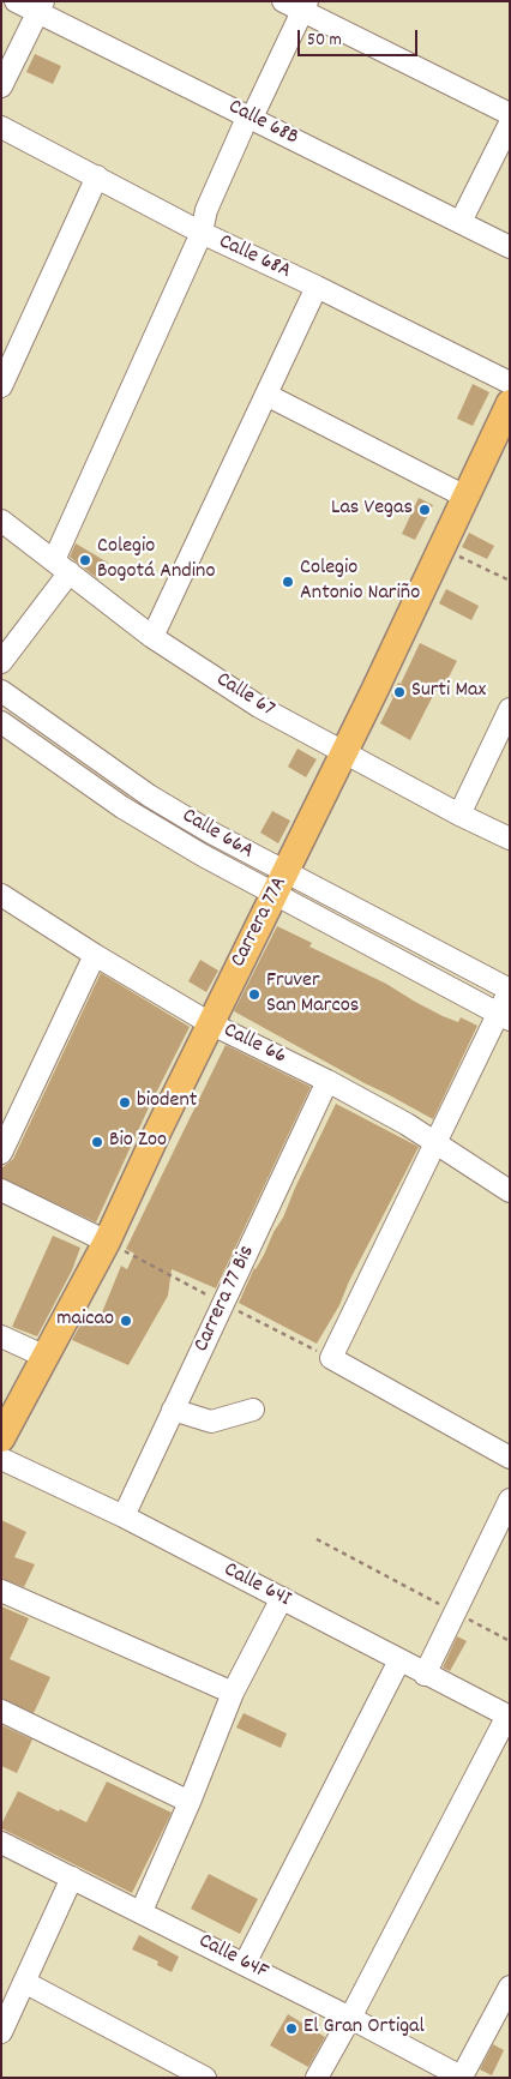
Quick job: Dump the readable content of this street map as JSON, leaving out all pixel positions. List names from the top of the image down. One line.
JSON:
{"streets":{"main road":["Carrera 77A"],"street":["Calle 68B","Calle 68A","Calle 67","Calle 66A","Calle 66","Carrera 77 Bis","Calle 64I","Calle 64F"]},"crossings":[["Calle 67","Carrera 77A"],["Calle 66A","Carrera 77A"],["Carrera 77A","Calle 66"],["Calle 66","Carrera 77 Bis"],["Carrera 77 Bis","Calle 64I"]],"places":["Las Vegas","Colegio Bogotá Andino","Colegio Antonio Nariño","Surti Max","Fruver San Marcos","biodent","Bio Zoo","maicao","El Gran Ortigal"],"scale_bar":"50 m"}
